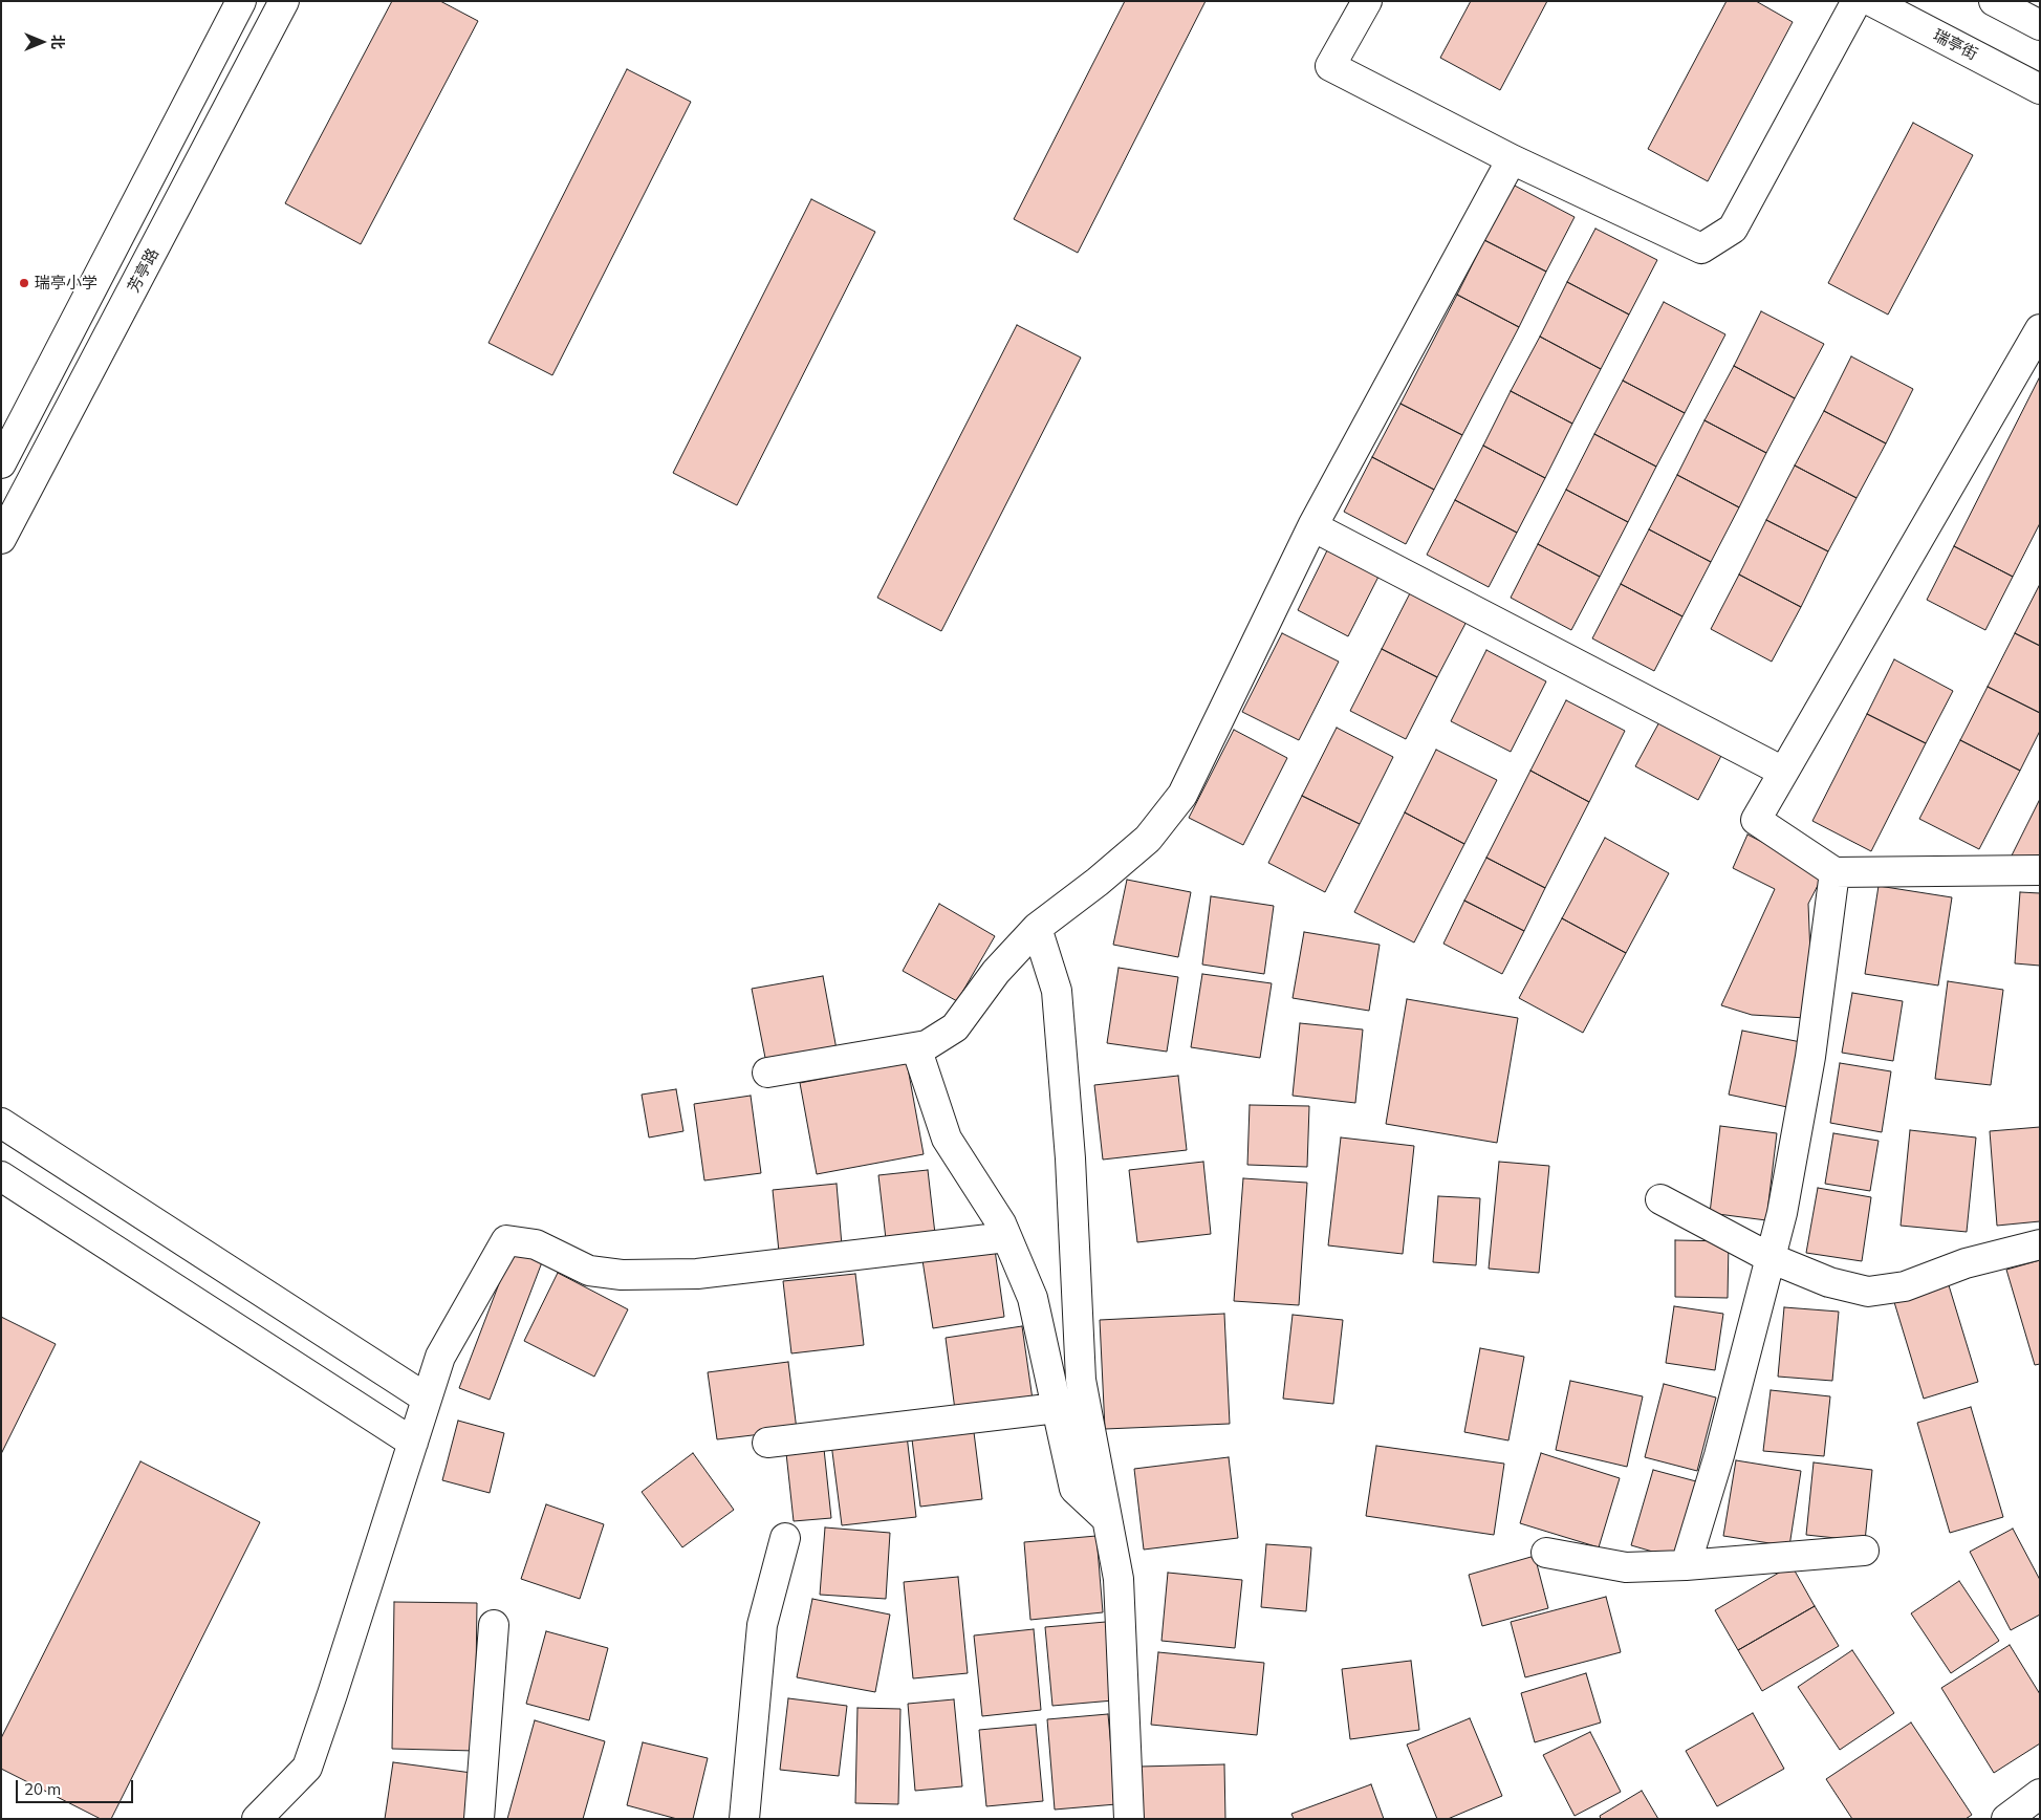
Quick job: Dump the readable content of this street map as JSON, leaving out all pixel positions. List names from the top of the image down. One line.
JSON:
{"streets":{"street":["瑞亭街","芳亭路"]},"places":["瑞亭小学"],"scale_bar":"20 m","north":"right"}
